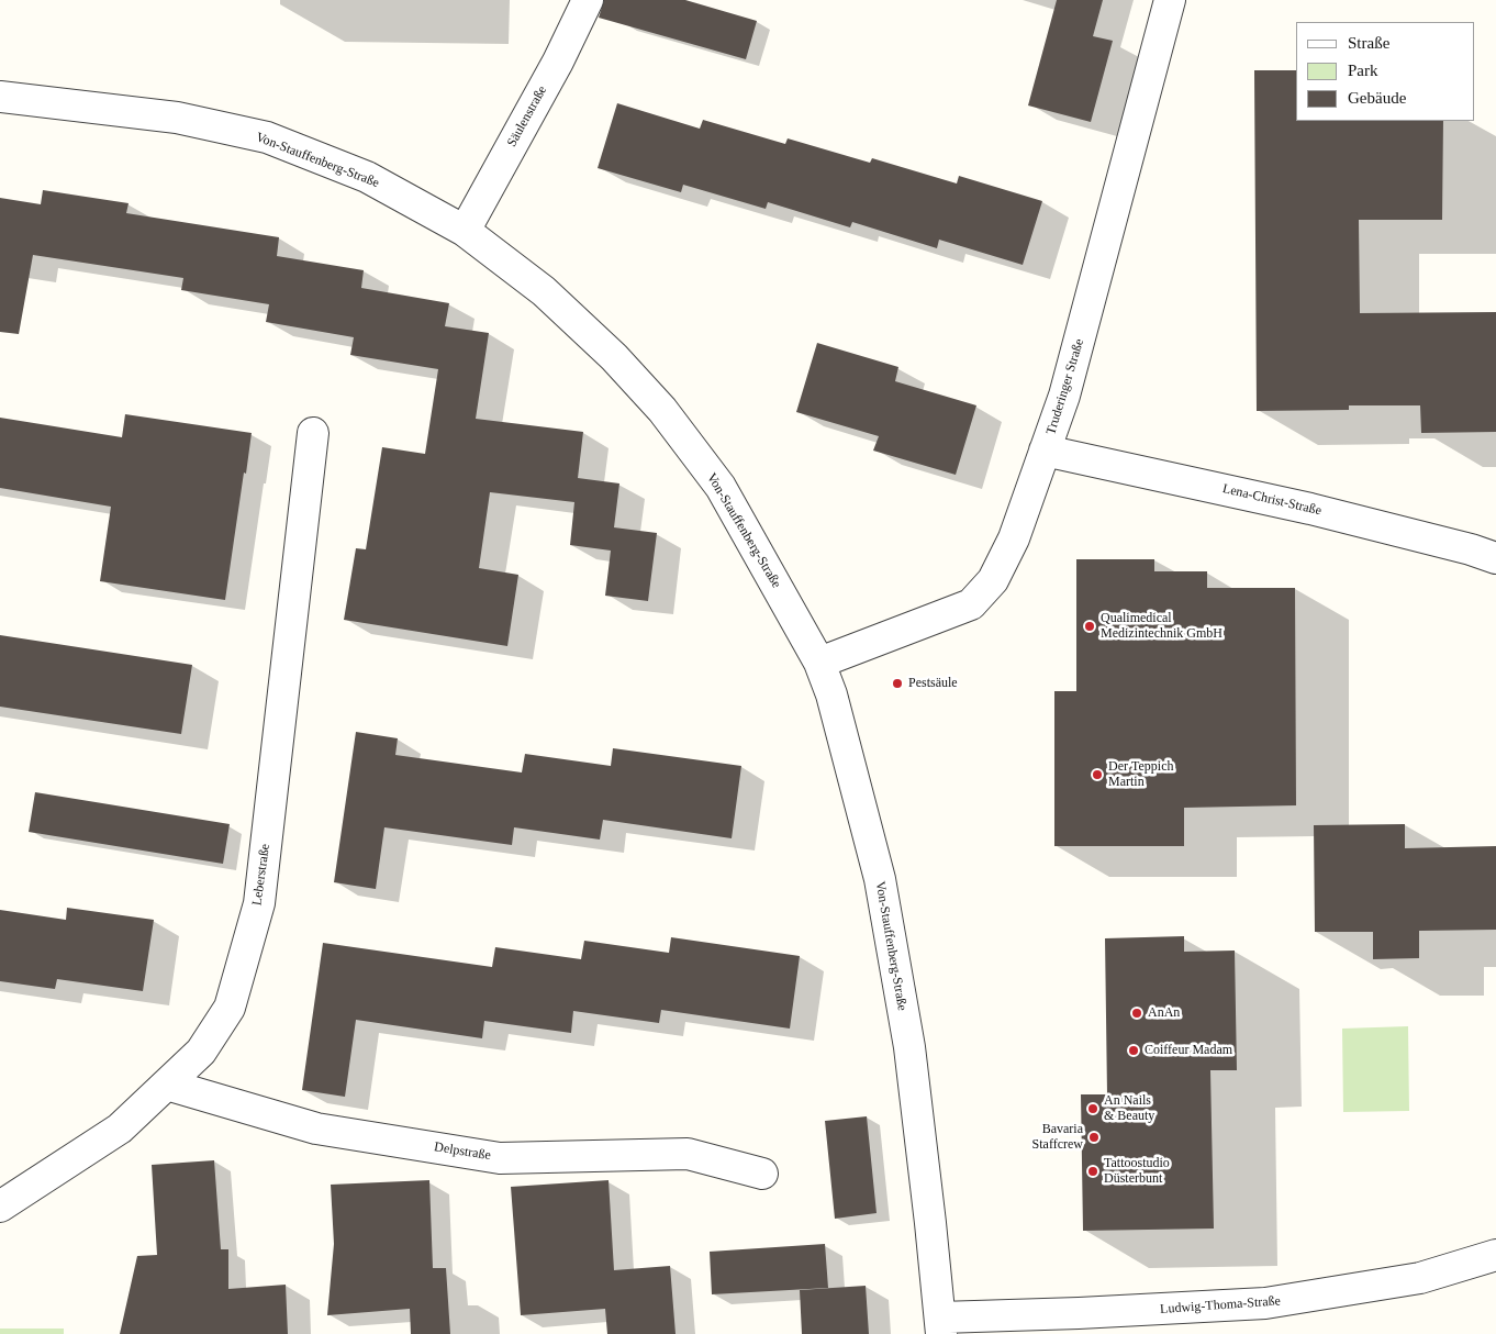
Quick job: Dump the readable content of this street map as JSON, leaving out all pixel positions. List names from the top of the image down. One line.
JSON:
{"streets":{"street":["Säulenstraße","Von-Stauffenberg-Straße","Truderinger Straße","Lena-Christ-Straße","Leberstraße","Delpstraße","Ludwig-Thoma-Straße"]},"crossings":[["Säulenstraße","Von-Stauffenberg-Straße"],["Von-Stauffenberg-Straße","Truderinger Straße"],["Von-Stauffenberg-Straße","Ludwig-Thoma-Straße"],["Truderinger Straße","Lena-Christ-Straße"],["Leberstraße","Delpstraße"]],"places":["Qualimedical Medizintechnik GmbH","Pestsäule","Der Teppich Martin","AnAn","Coiffeur Madam","An Nails & Beauty","Bavaria Staffcrew","Tattoostudio Düsterbunt"],"legend":["Straße","Park","Gebäude"]}
